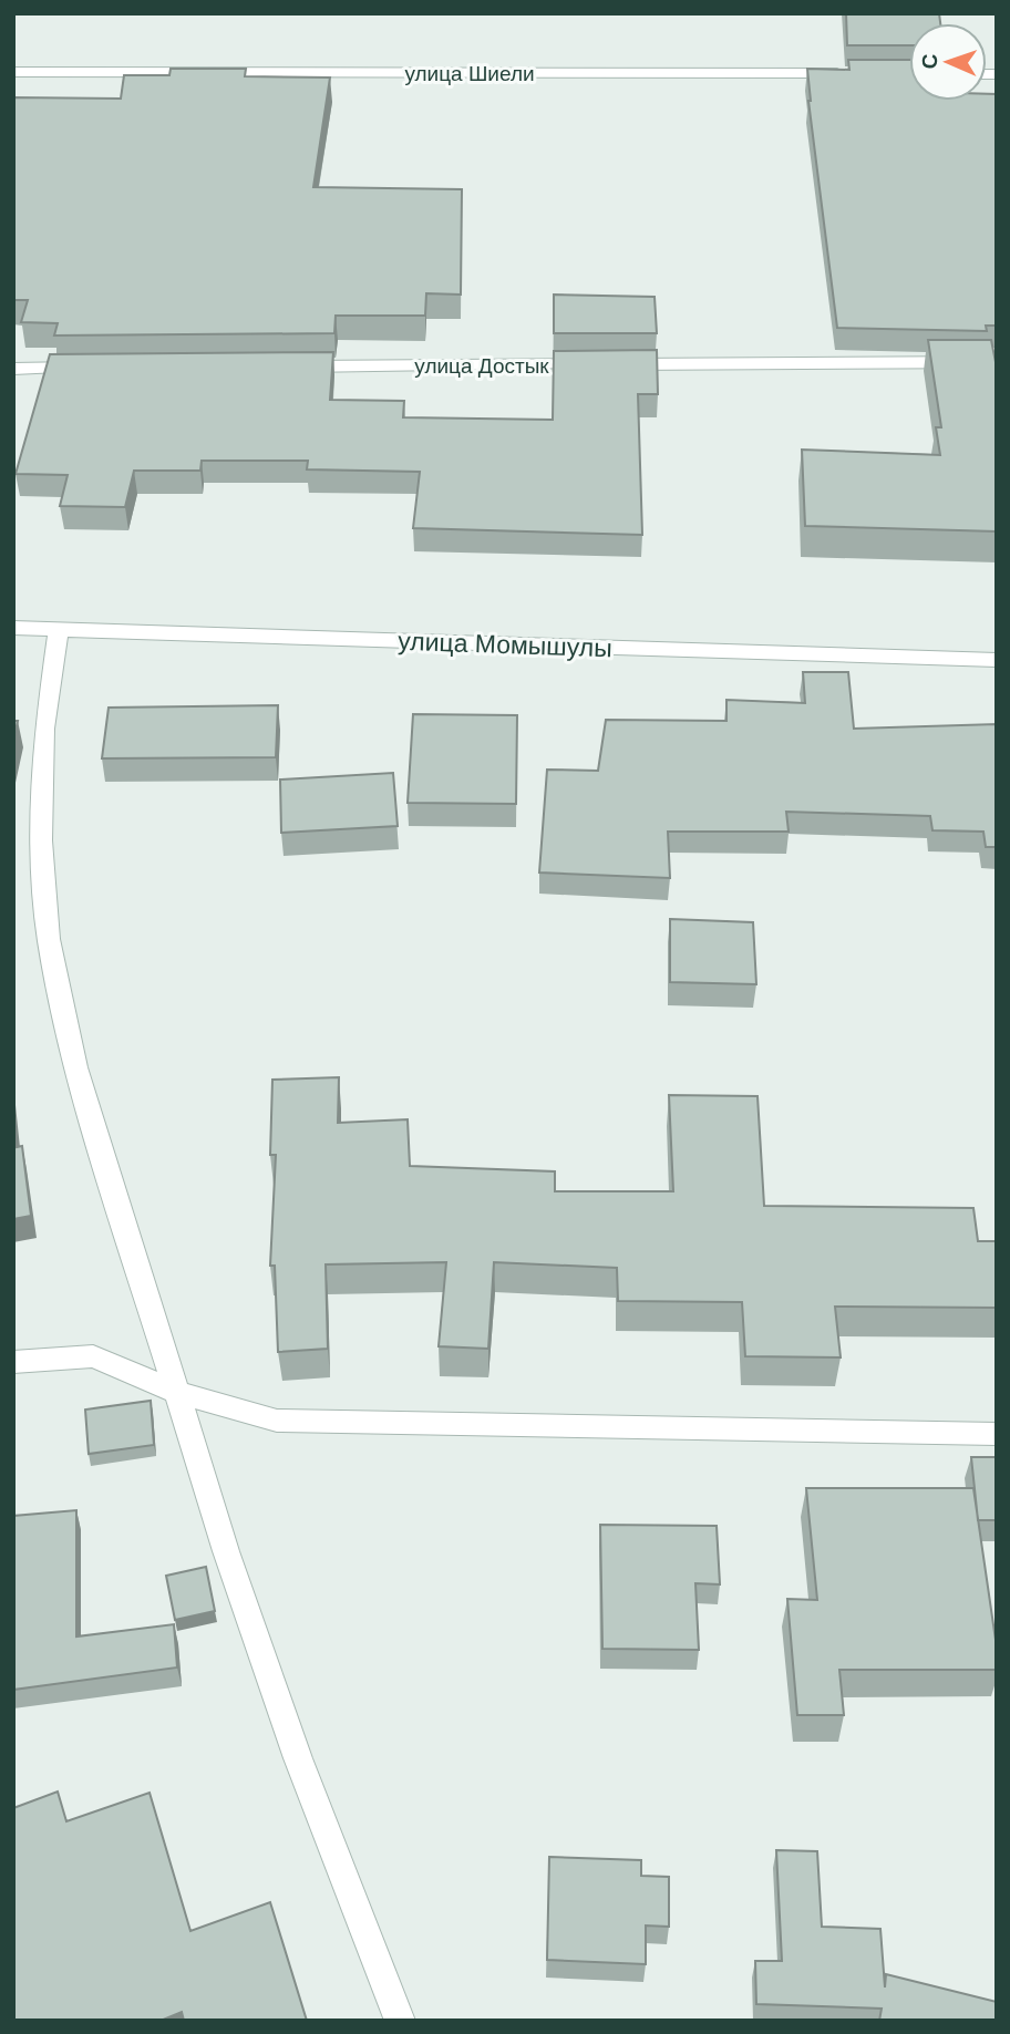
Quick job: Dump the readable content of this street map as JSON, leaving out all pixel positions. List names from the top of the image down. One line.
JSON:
{"streets":{"street":["улица Шиели","улица Достык","улица Момышулы"]},"north":"left"}
